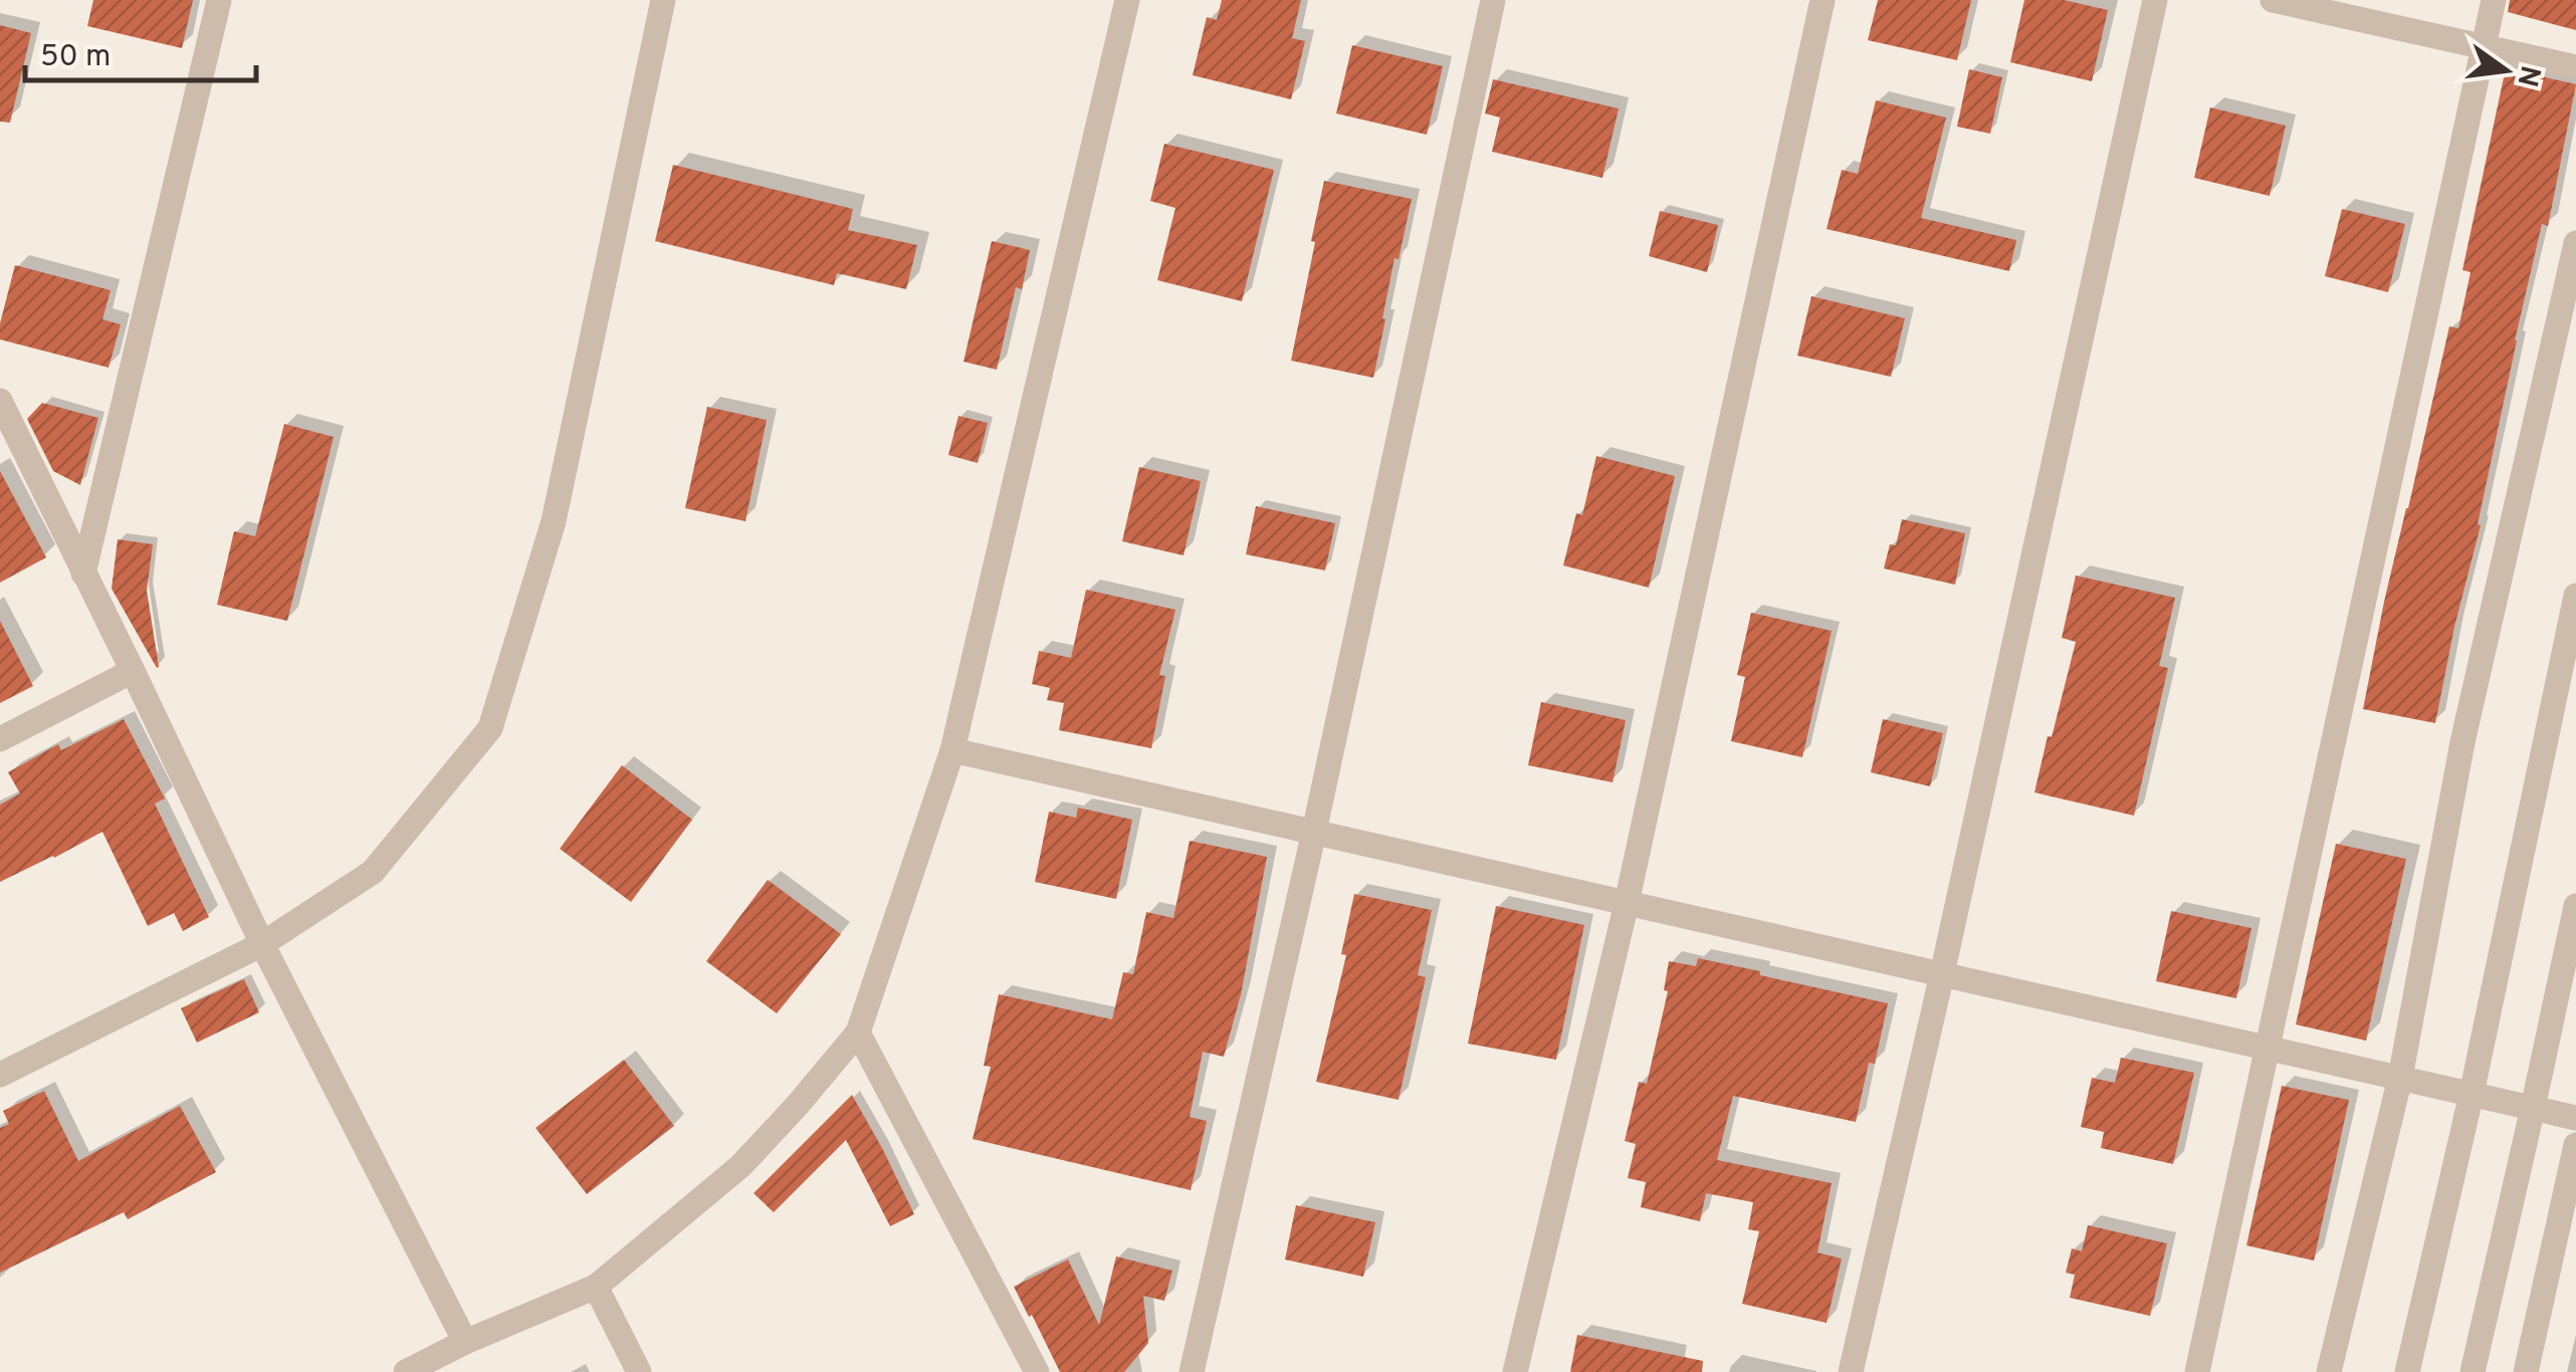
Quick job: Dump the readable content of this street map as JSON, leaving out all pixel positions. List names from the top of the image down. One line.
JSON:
{"scale_bar":"50 m","north":"right"}
